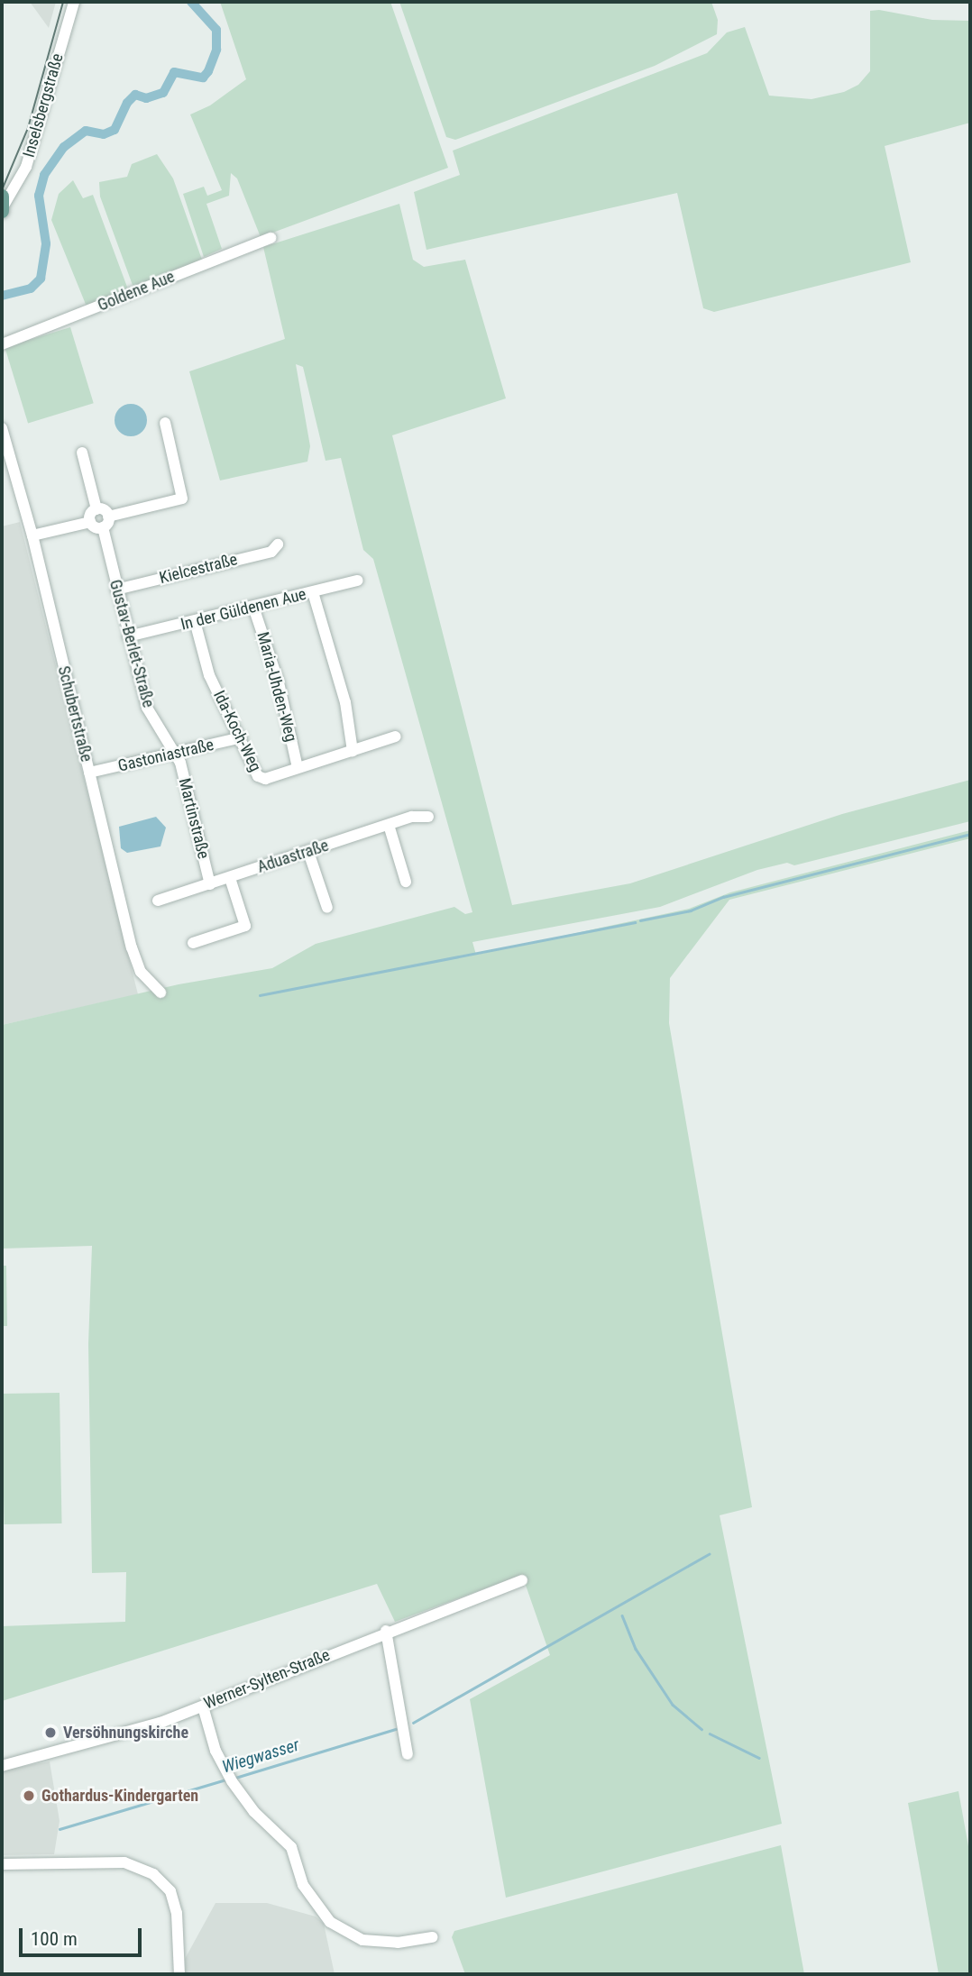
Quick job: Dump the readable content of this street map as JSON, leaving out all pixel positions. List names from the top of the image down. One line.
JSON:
{"streets":{"street":["Inselsbergstraße","Goldene Aue","Kielcestraße","In der Güldenen Aue","Gustav-Berlet-Straße","Maria-Uhden-Weg","Schubertstraße","Ida-Koch-Weg","Gastoniastraße","Martinstraße","Aduastraße","Werner-Sylten-Straße"]},"crossings":[["Kielcestraße","Gustav-Berlet-Straße"],["In der Güldenen Aue","Gustav-Berlet-Straße"],["In der Güldenen Aue","Maria-Uhden-Weg"],["In der Güldenen Aue","Ida-Koch-Weg"],["Gustav-Berlet-Straße","Gastoniastraße"],["Gustav-Berlet-Straße","Martinstraße"],["Maria-Uhden-Weg","Ida-Koch-Weg"],["Schubertstraße","Gastoniastraße"],["Ida-Koch-Weg","Gastoniastraße"],["Gastoniastraße","Martinstraße"],["Martinstraße","Aduastraße"]],"water":["Wiegwasser"],"places":["Versöhnungskirche","Gothardus-Kindergarten"],"scale_bar":"100 m"}
